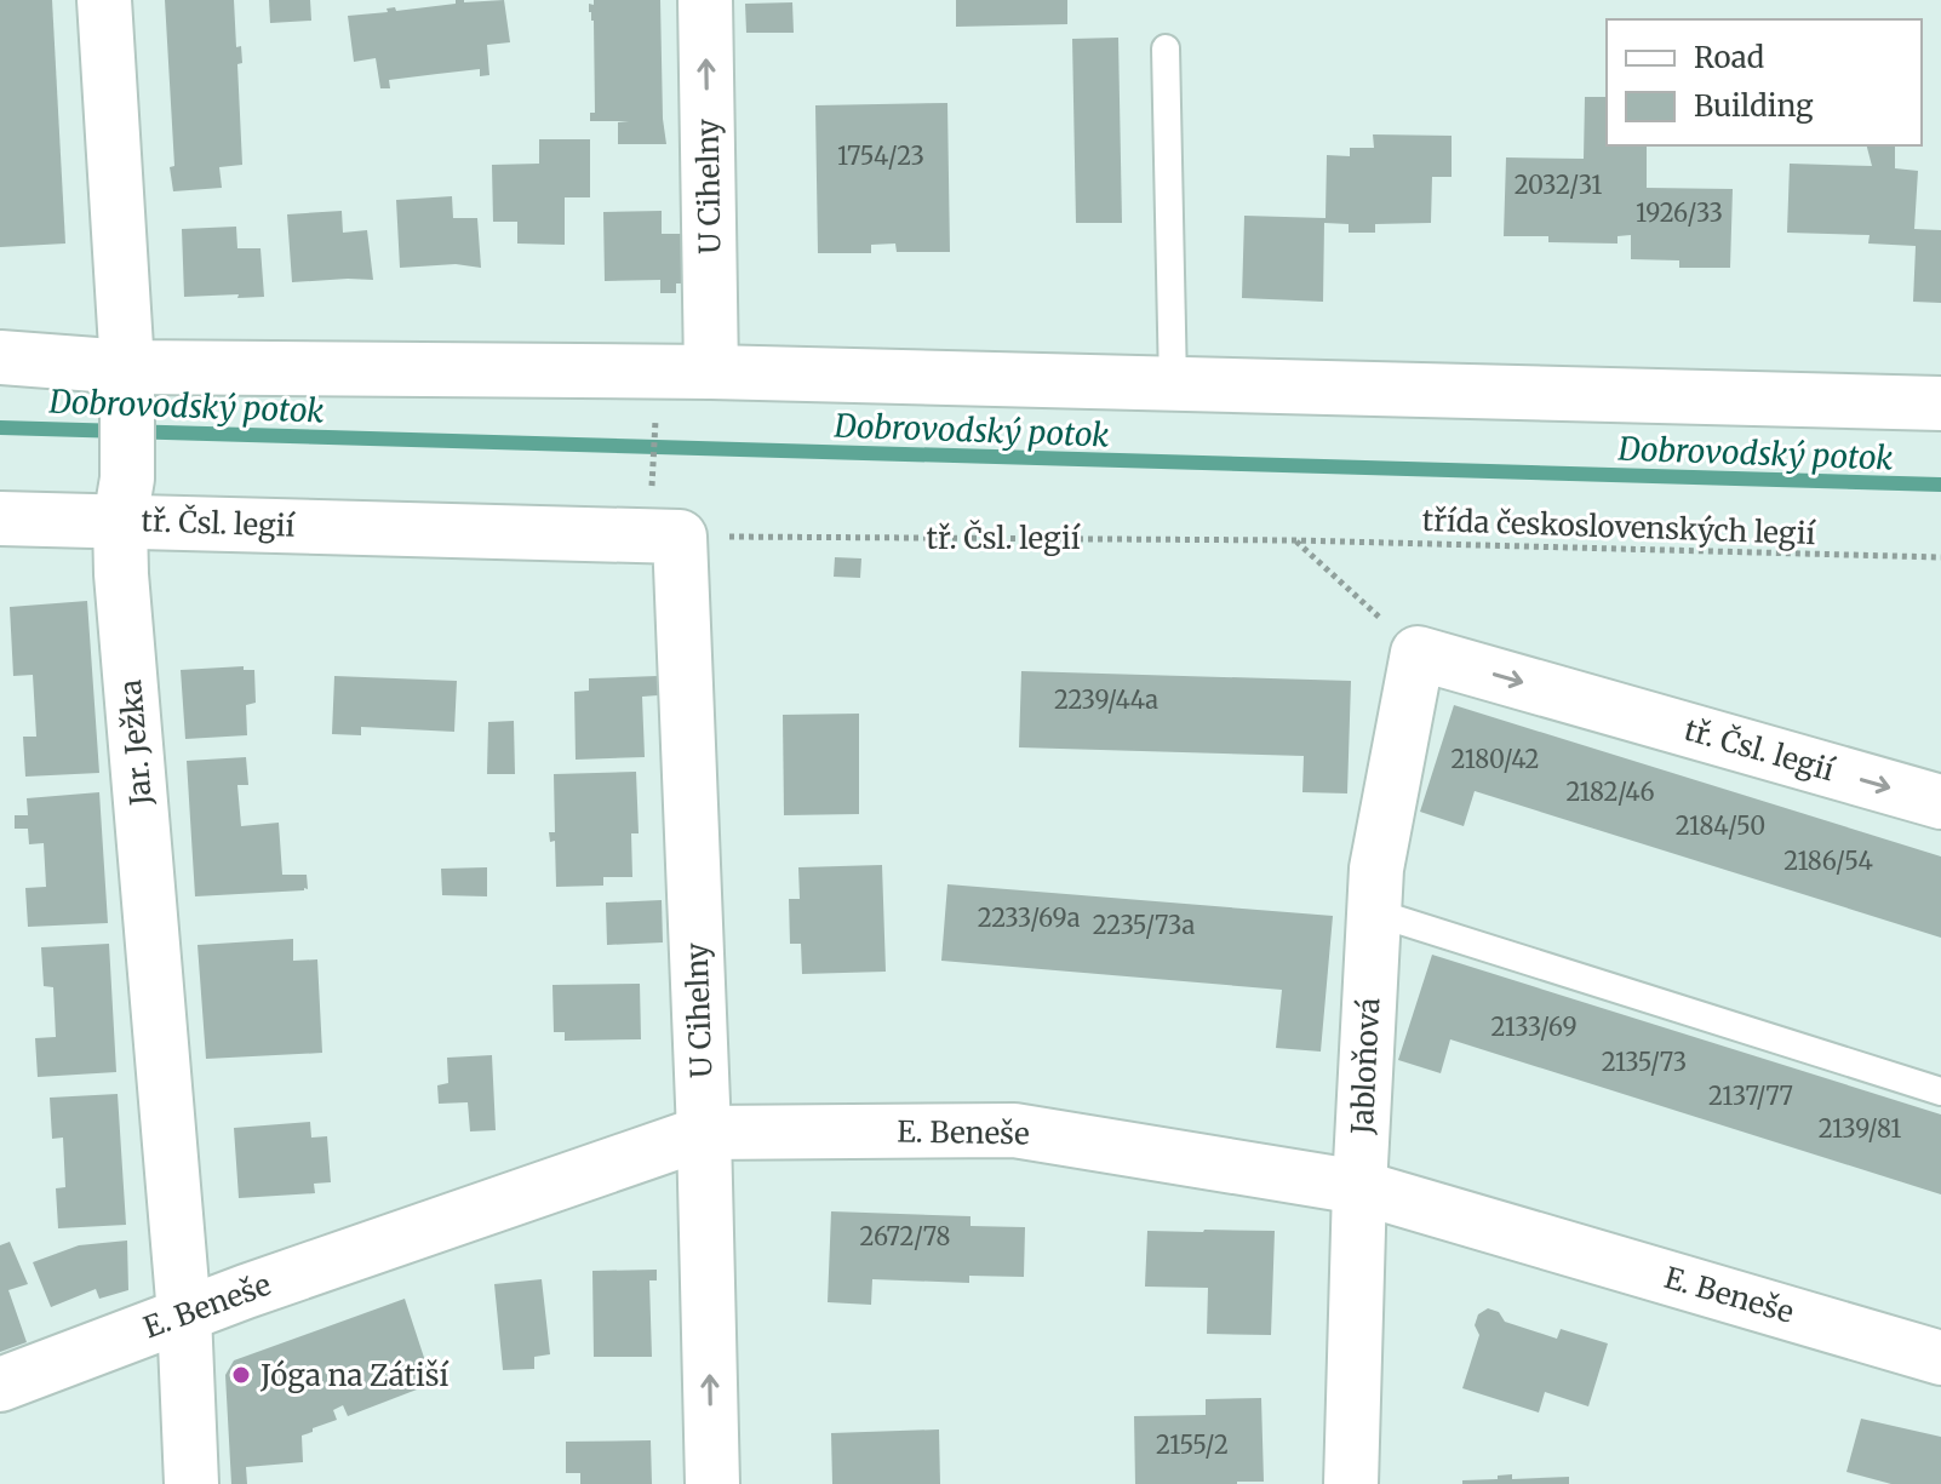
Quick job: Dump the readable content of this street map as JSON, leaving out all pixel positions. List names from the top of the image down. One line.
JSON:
{"streets":{"street":["U Cihelny","tř. Čsl. legií","Jar. Ježka","Jabloňová","E. Beneše"],"path":["třída československých legií"]},"crossings":[["U Cihelny","tř. Čsl. legií"],["U Cihelny","E. Beneše"],["tř. Čsl. legií","třída československých legií"],["tř. Čsl. legií","Jar. Ježka"],["tř. Čsl. legií","Jabloňová"],["Jar. Ježka","E. Beneše"],["Jabloňová","E. Beneše"]],"one_way":["U Cihelny"],"water":["Dobrovodský potok"],"places":["Jóga na Zátiší"],"house_numbers":["1754/23","2032/31","1926/33","2239/44a","2180/42","2182/46","2184/50","2186/54","2233/69a","2235/73a","2133/69","2135/73","2137/77","2139/81","2672/78","2155/2"],"legend":["Road","Building"]}
